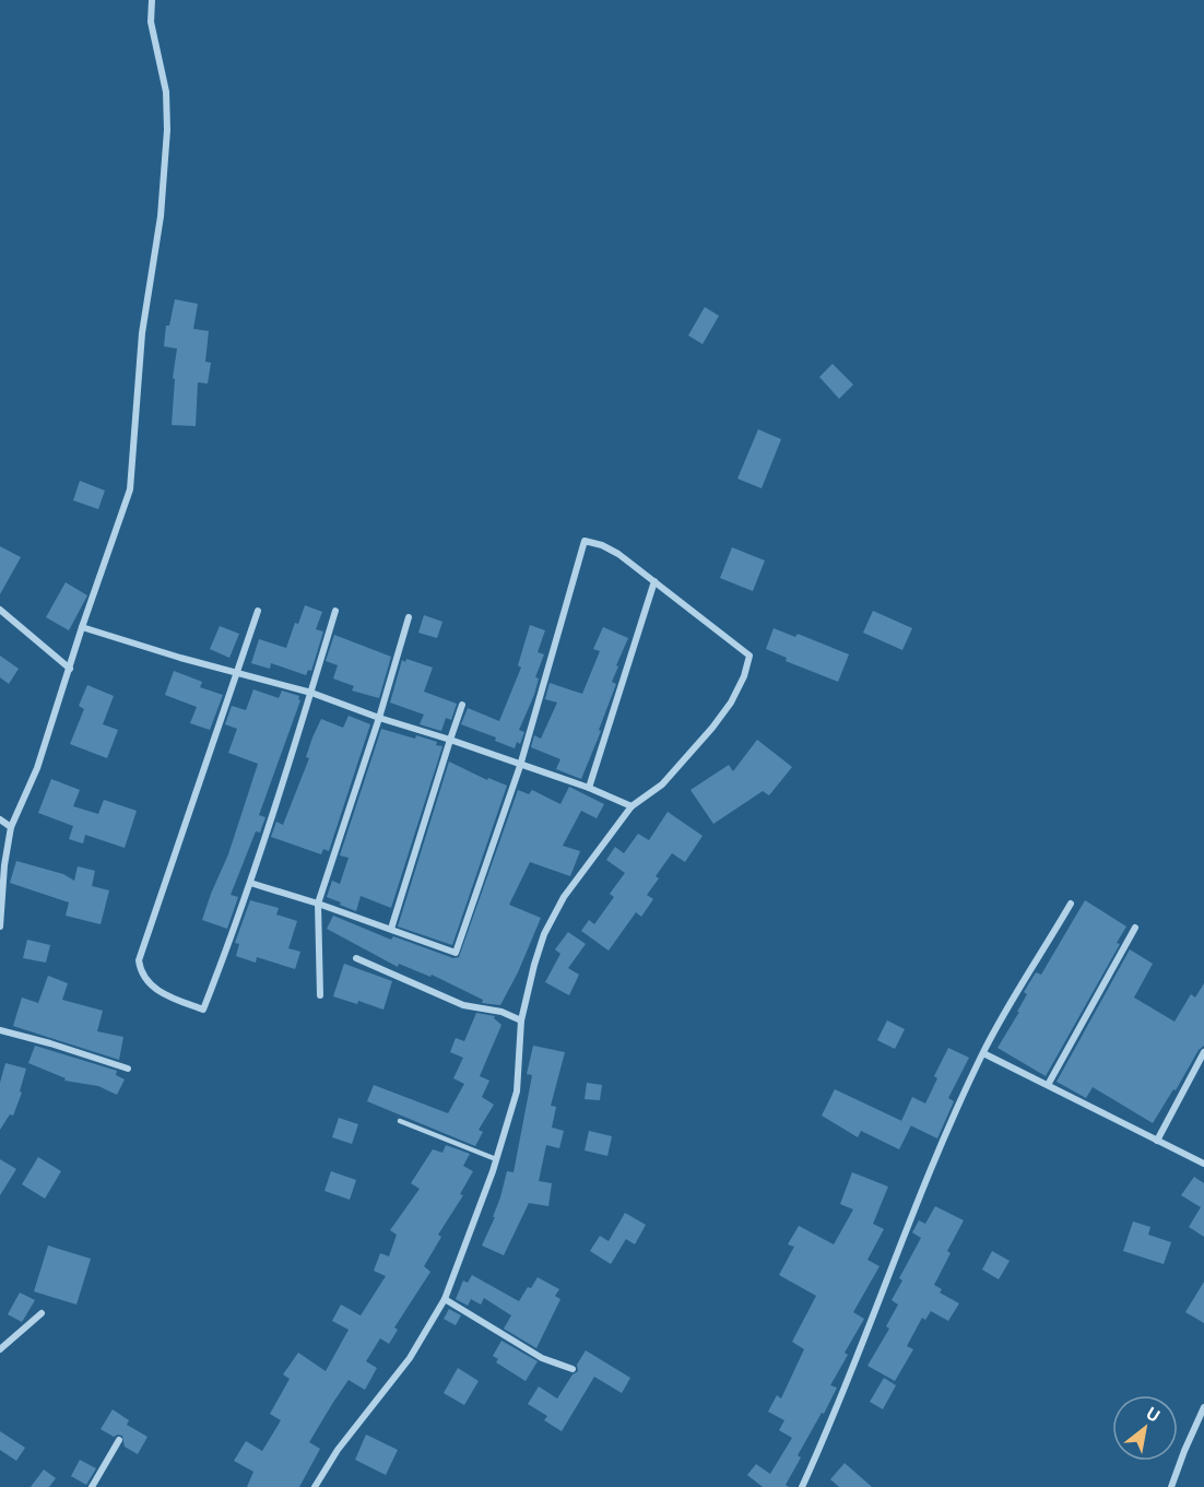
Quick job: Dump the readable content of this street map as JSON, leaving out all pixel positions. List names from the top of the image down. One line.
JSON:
{"north":"top right"}
